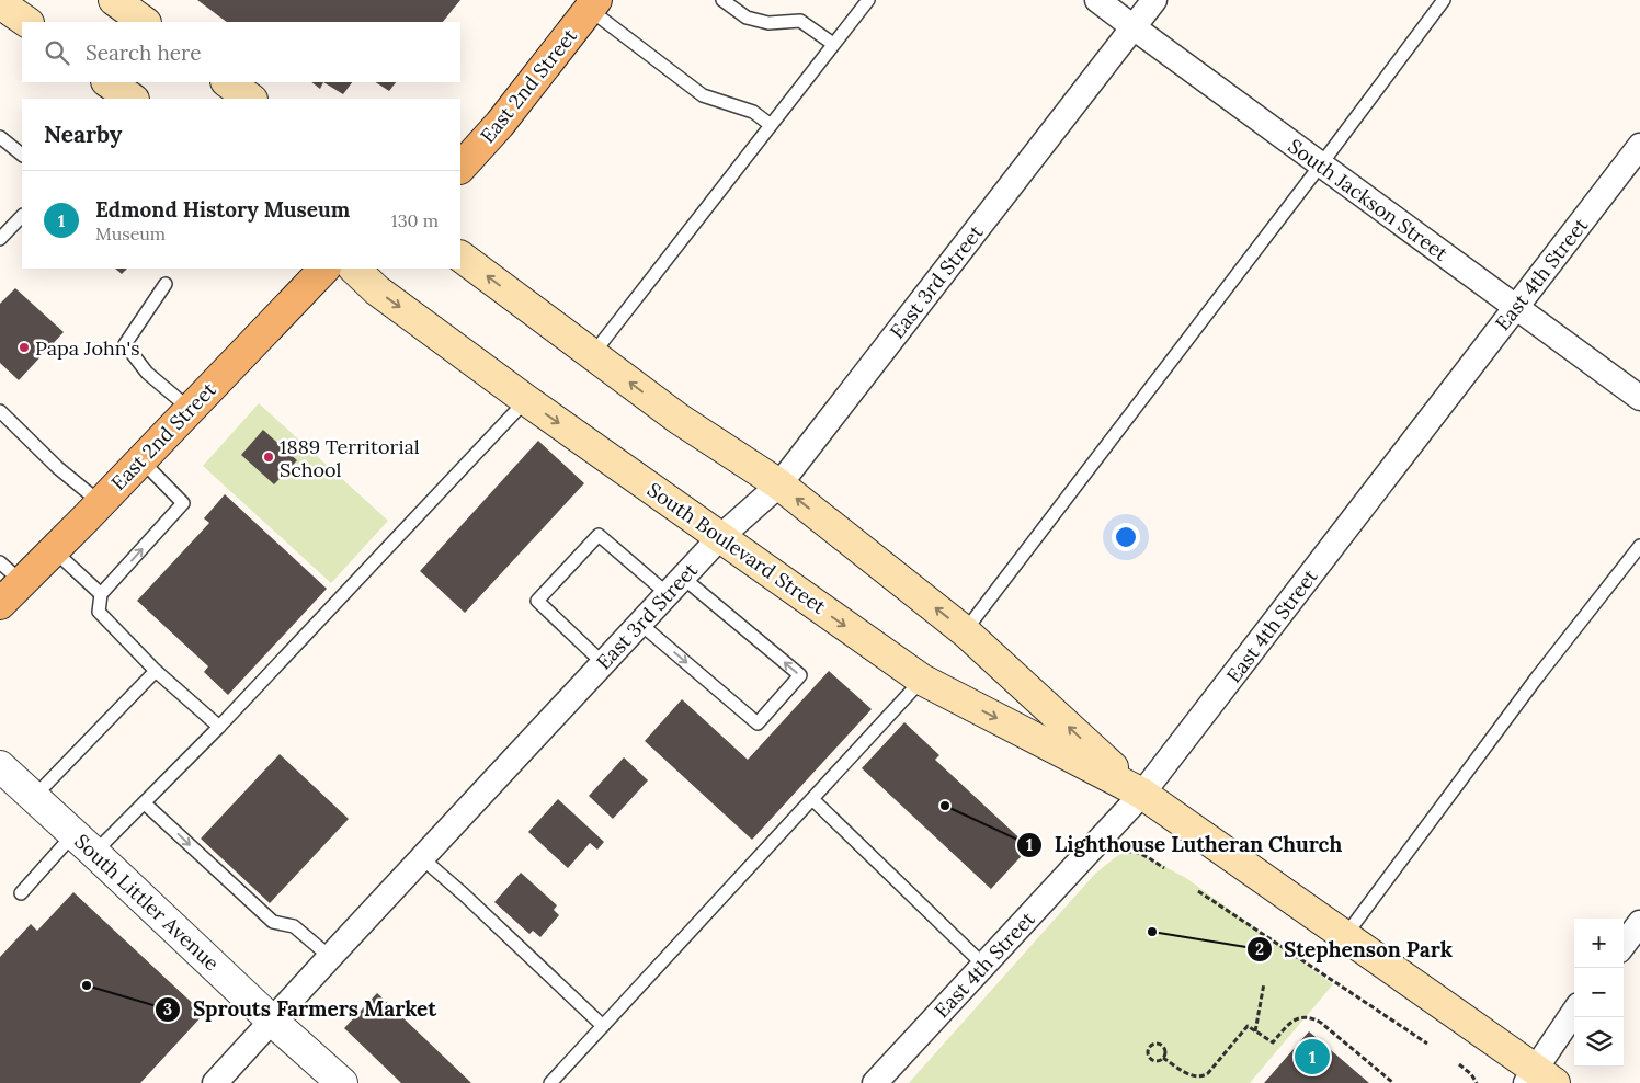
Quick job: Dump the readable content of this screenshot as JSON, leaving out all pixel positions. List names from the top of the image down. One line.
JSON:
{"streets":{"main road":["East 2nd Street","South Boulevard Street"],"street":["South Jackson Street","East 4th Street","East 3rd Street","South Littler Avenue"]},"crossings":[["South Jackson Street","East 4th Street"],["South Jackson Street","East 3rd Street"],["East 4th Street","South Boulevard Street"],["East 3rd Street","South Boulevard Street"],["East 3rd Street","South Littler Avenue"]],"places":["Papa John's","1889 Territorial School","Lighthouse Lutheran Church","Stephenson Park","Sprouts Farmers Market"],"page":{"search":"Search here","heading":"Nearby","list":[{"mark":"1","name":"Edmond History Museum","note":"Museum","value":"130 m"}],"map_buttons":["+","−"],"pins":"1"}}
